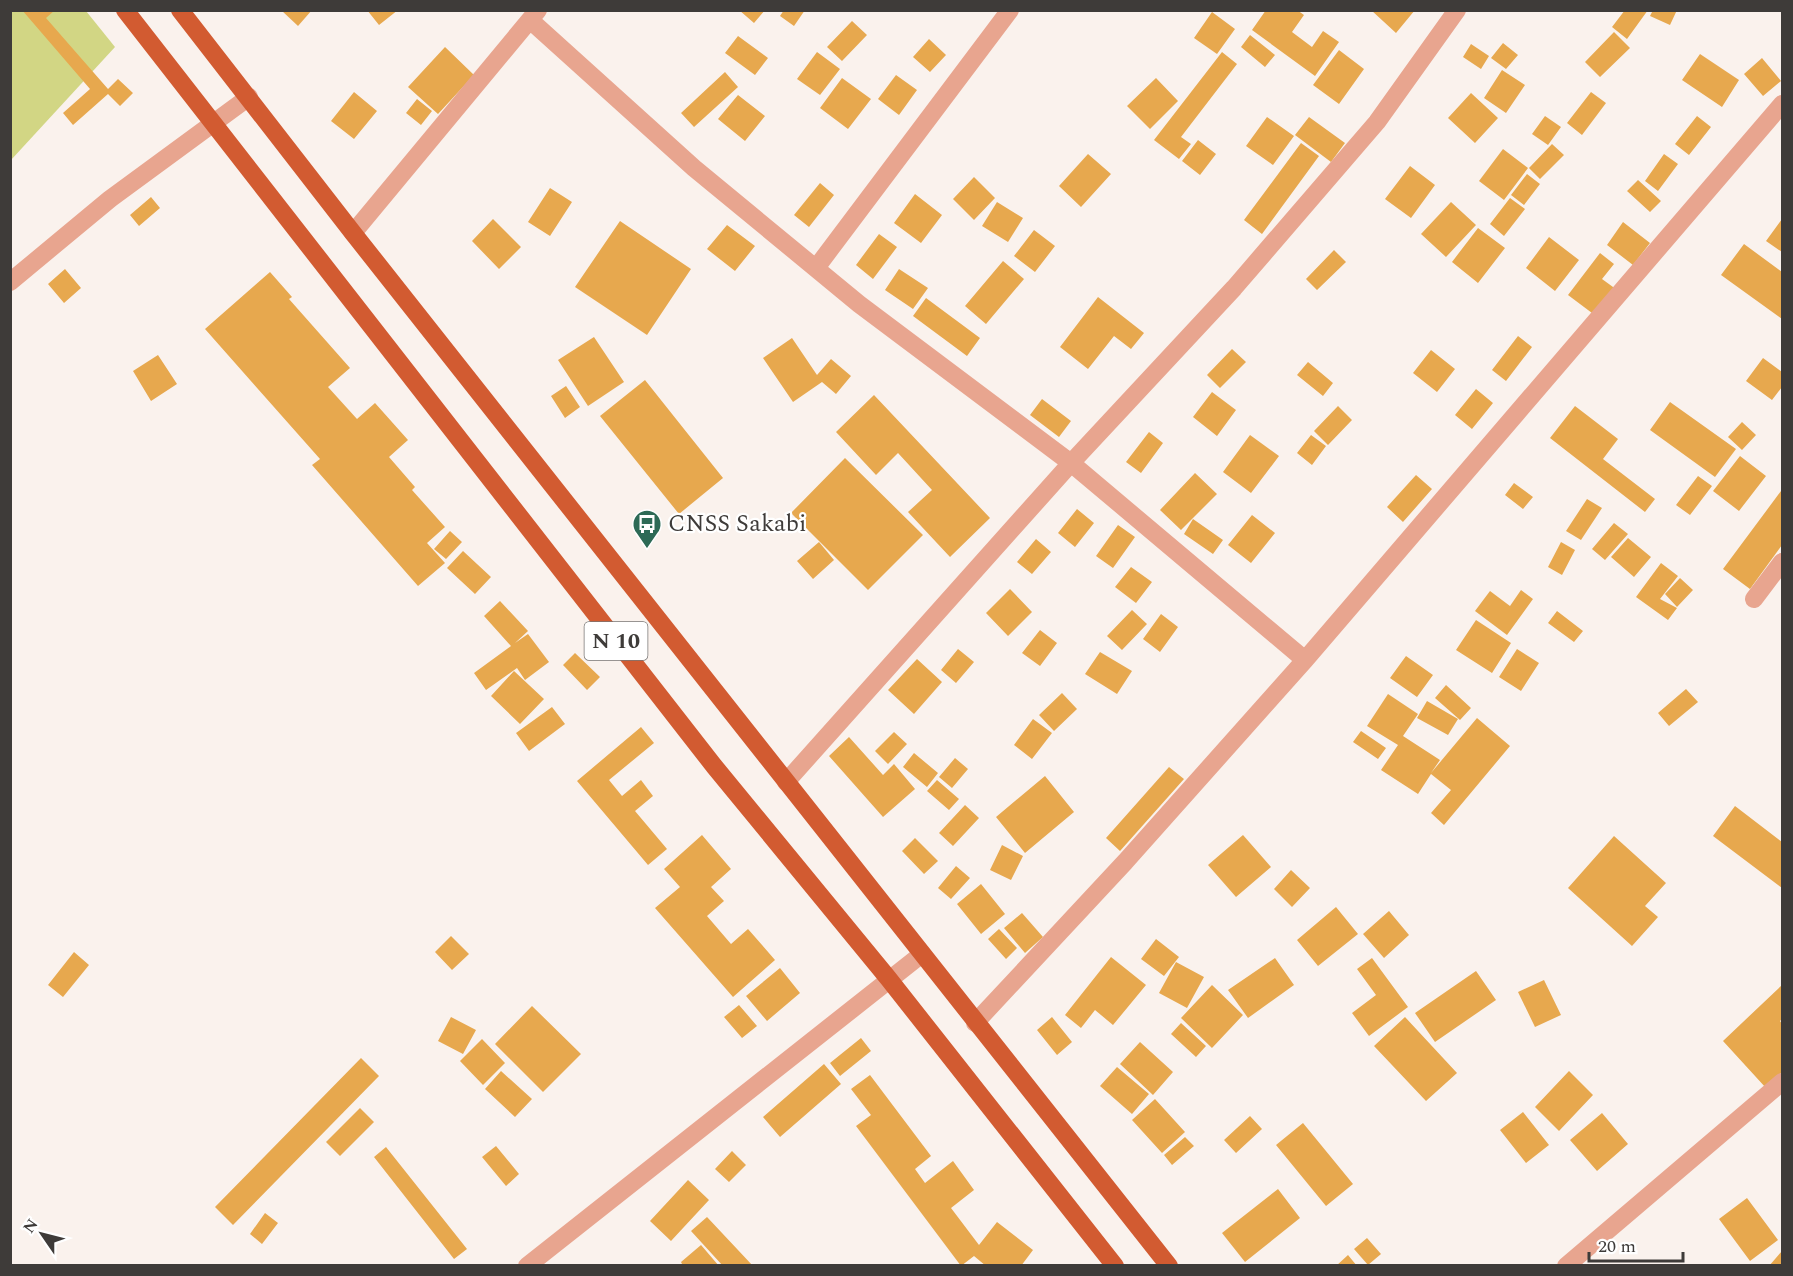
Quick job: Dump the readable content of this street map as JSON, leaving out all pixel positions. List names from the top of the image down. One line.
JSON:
{"streets":{"main road":["N 10"]},"places":{"bus stop":["CNSS Sakabi"]},"scale_bar":"20 m","north":"top left"}
